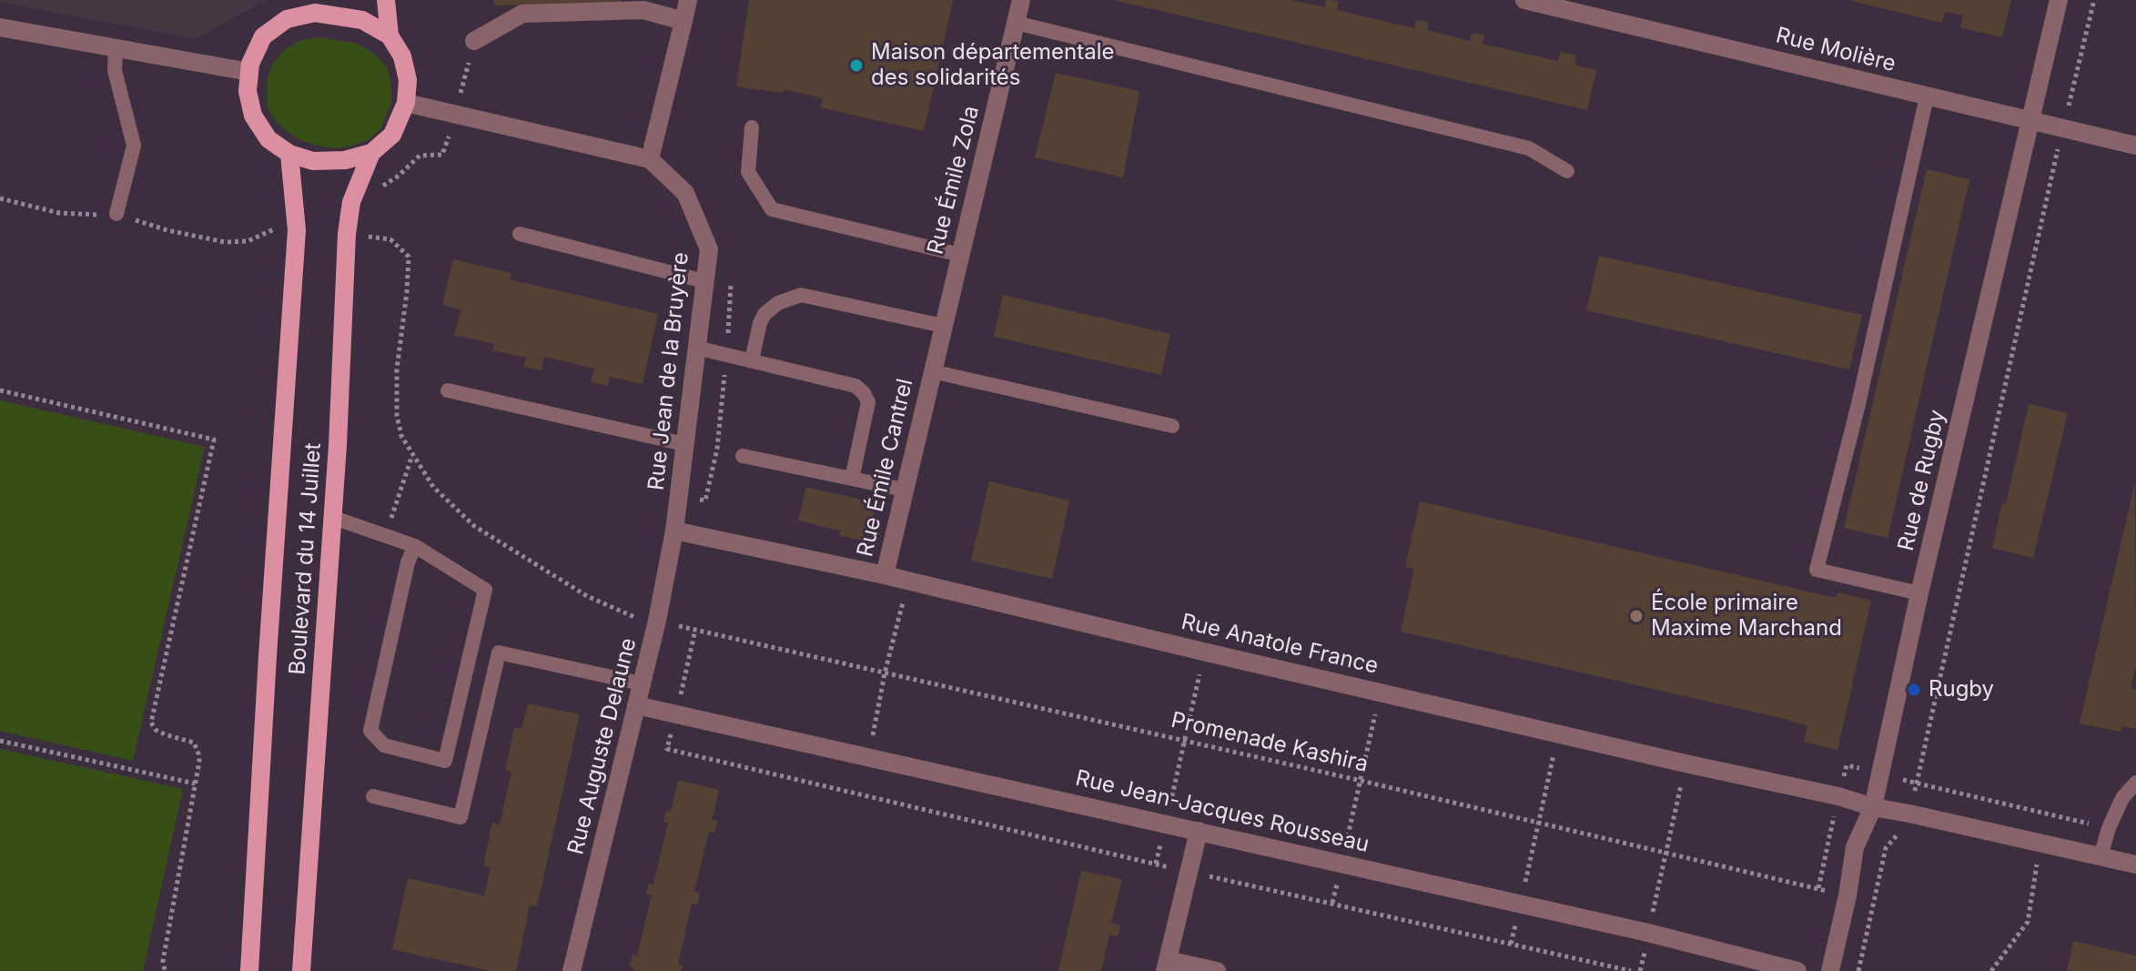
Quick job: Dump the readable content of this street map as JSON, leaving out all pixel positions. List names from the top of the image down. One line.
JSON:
{"streets":{"main road":["Boulevard du 14 Juillet"],"street":["Rue Molière","Rue Émile Zola","Rue Jean de la Bruyère","Rue Émile Cantrel","Rue de Rugby","Rue Anatole France","Rue Auguste Delaune","Rue Jean-Jacques Rousseau"],"path":["Promenade Kashira"]},"crossings":[["Rue Molière","Rue de Rugby"],["Rue Émile Zola","Rue Émile Cantrel"],["Rue Jean de la Bruyère","Rue Anatole France"],["Rue Jean de la Bruyère","Rue Auguste Delaune"],["Rue Émile Cantrel","Rue Anatole France"],["Rue de Rugby","Rue Anatole France"],["Rue de Rugby","Promenade Kashira"],["Rue Anatole France","Rue Auguste Delaune"],["Promenade Kashira","Rue Auguste Delaune"],["Rue Auguste Delaune","Rue Jean-Jacques Rousseau"]],"places":["Maison départementale des solidarités","École primaire Maxime Marchand","Rugby"]}
